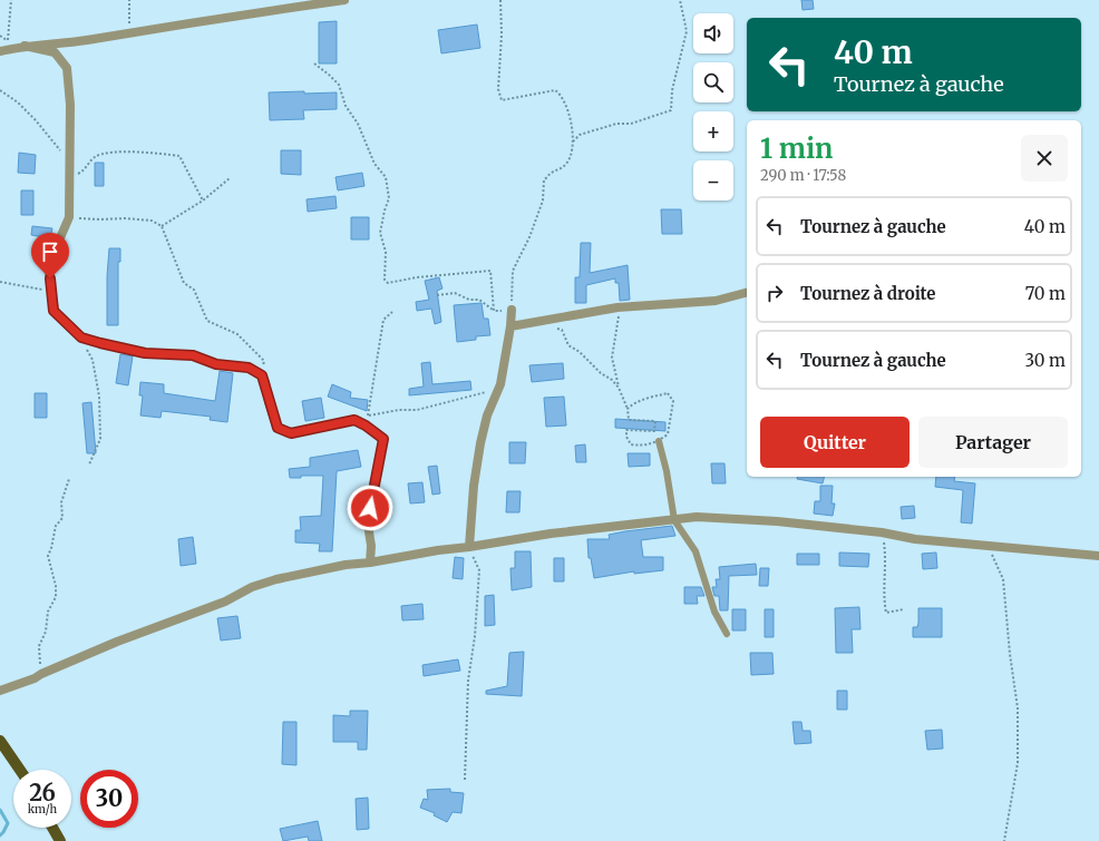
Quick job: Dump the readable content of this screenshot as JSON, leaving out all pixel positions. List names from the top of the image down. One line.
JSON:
{"page":{"map_buttons":["+","−"],"turn":["40 m","Tournez à gauche"],"heading":["1 min","290 m · 17:58"],"list":[{"name":"Tournez à gauche","value":"40 m"},{"name":"Tournez à droite","value":"70 m"},{"name":"Tournez à gauche","value":"30 m"}],"buttons":["Quitter","Partager"],"speed":"26 km/h","limit":"30"}}
